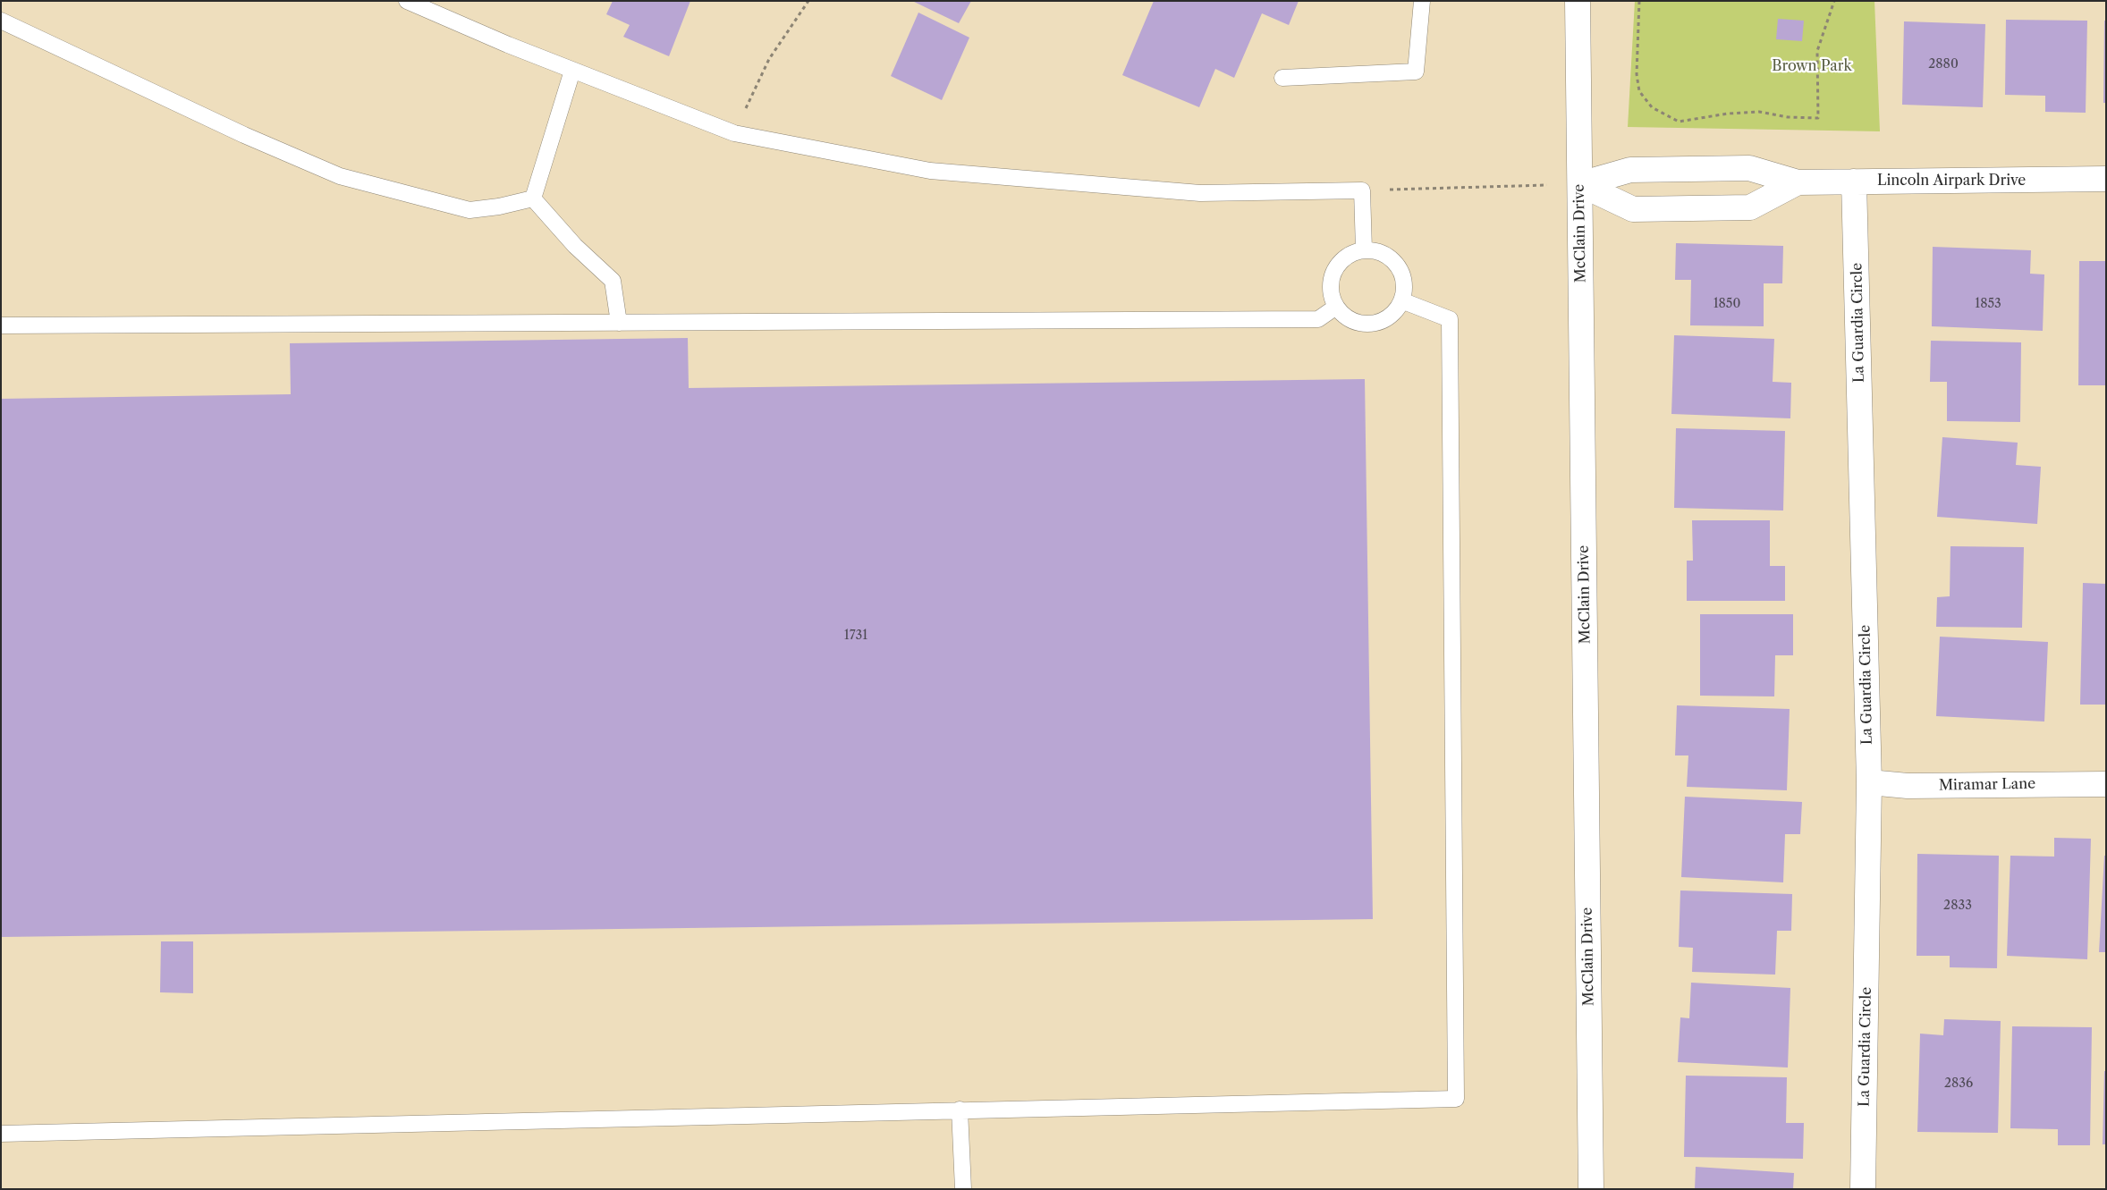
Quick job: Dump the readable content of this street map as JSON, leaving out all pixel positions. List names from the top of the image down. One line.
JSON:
{"streets":{"street":["Lincoln Airpark Drive","McClain Drive","La Guardia Circle","Miramar Lane"]},"crossings":[["Lincoln Airpark Drive","McClain Drive"],["Lincoln Airpark Drive","La Guardia Circle"],["La Guardia Circle","Miramar Lane"]],"parks":["Brown Park"],"house_numbers":["2880","1850","1853","1731","2833","2836"]}
